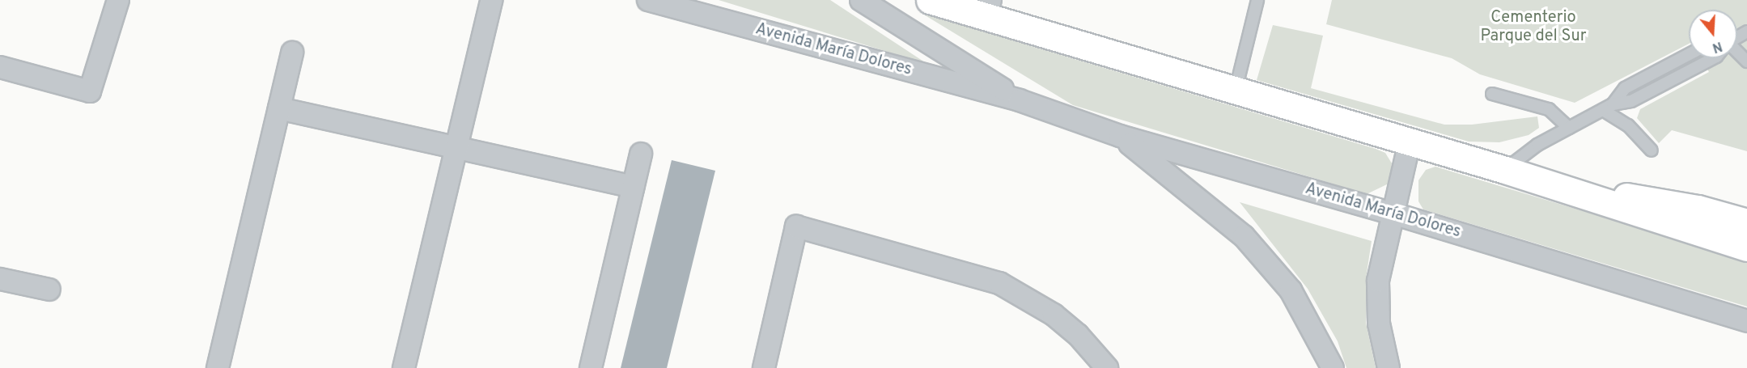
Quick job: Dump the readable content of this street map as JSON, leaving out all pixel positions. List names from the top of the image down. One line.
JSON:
{"streets":{"street":["Avenida María Dolores"]},"parks":["Cementerio Parque del Sur"],"north":"bottom"}
